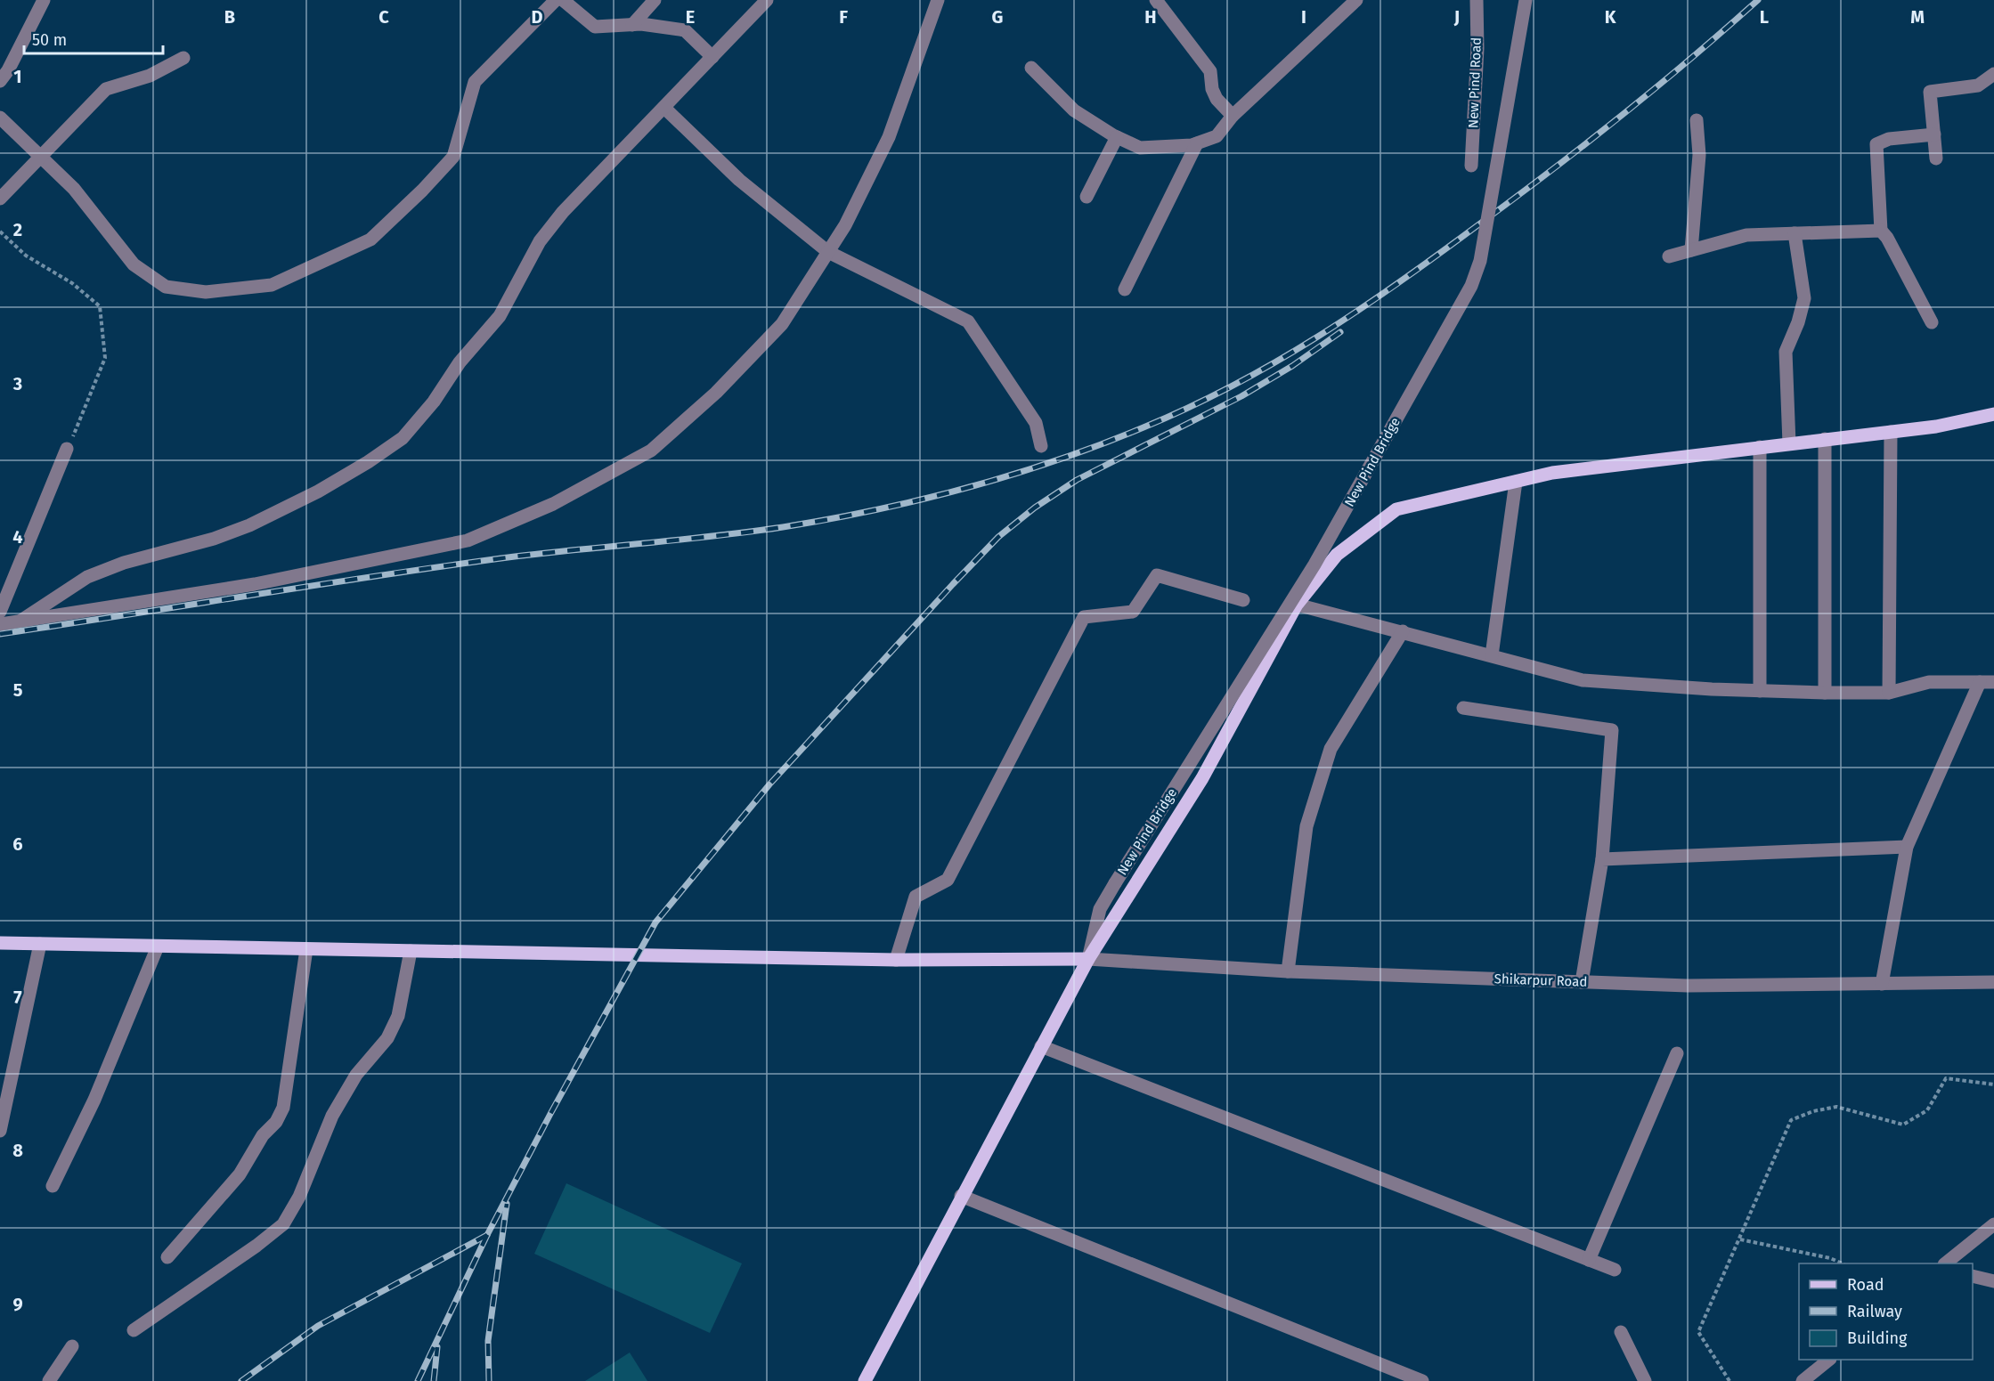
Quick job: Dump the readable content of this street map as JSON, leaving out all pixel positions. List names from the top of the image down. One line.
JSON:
{"streets":{"street":["New Pind Road","New Pind Bridge","Shikarpur Road"]},"crossings":[["New Pind Bridge","Shikarpur Road"]],"legend":["Road","Railway","Building"],"scale_bar":"50 m","grid":{"columns":["B","C","D","E","F","G","H","I","J","K","L","M"],"rows":["1","2","3","4","5","6","7","8","9"]}}
